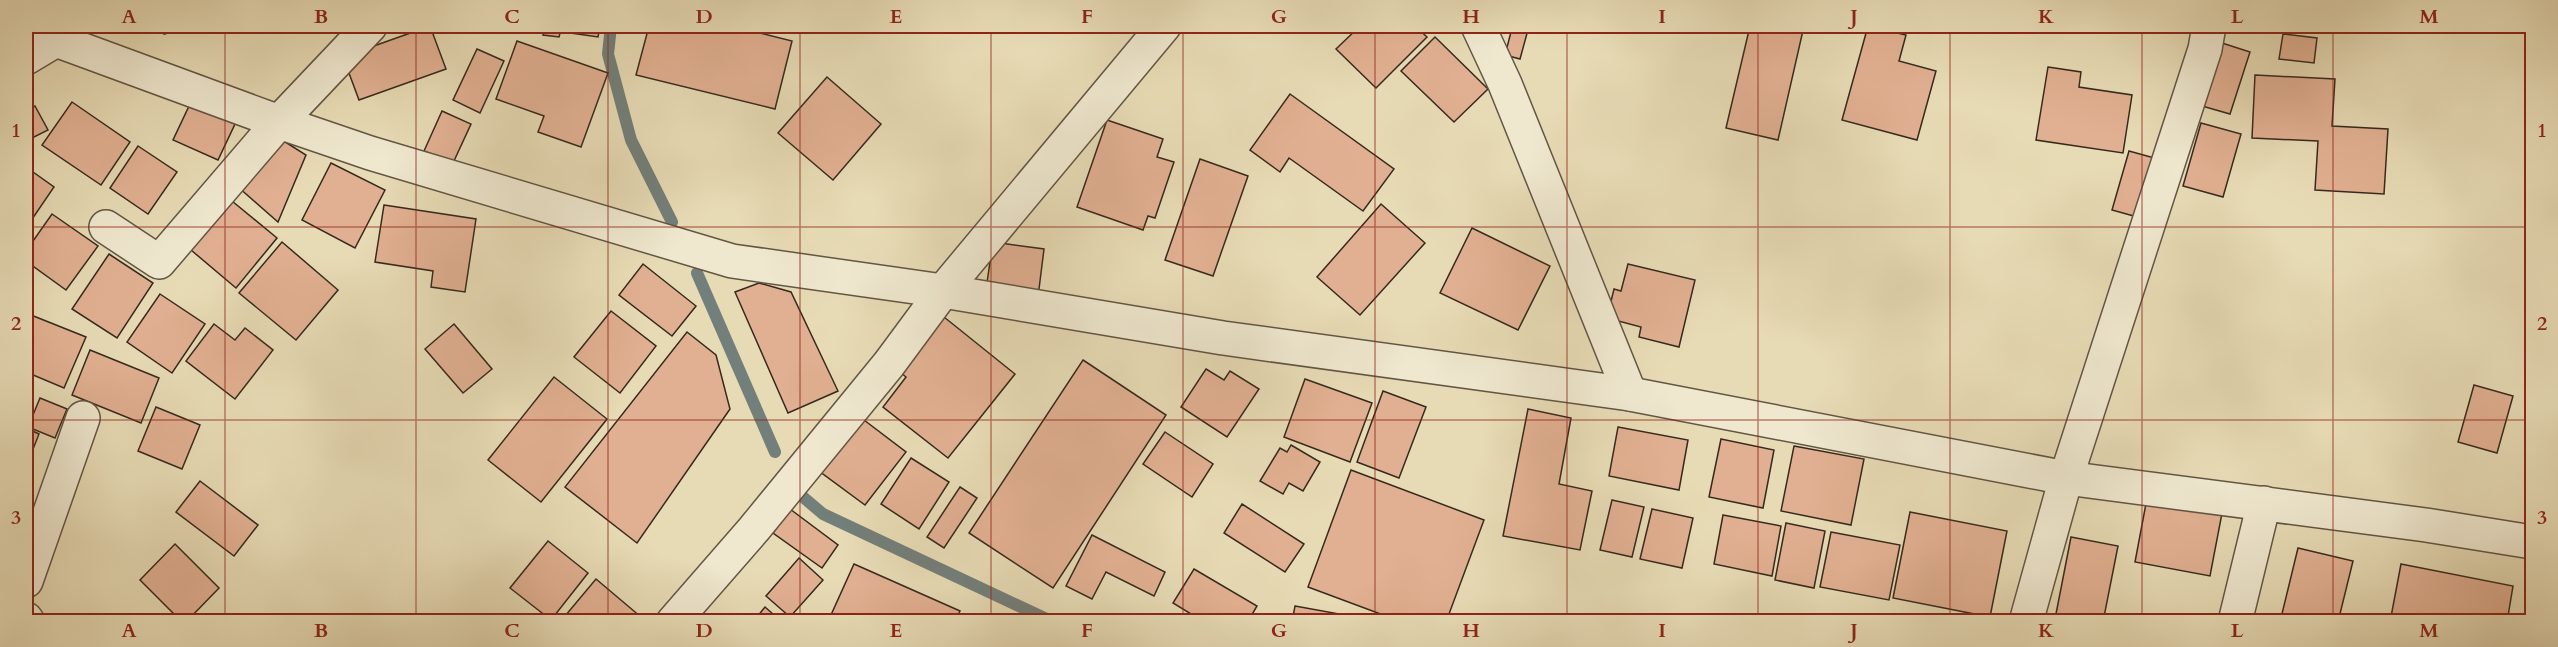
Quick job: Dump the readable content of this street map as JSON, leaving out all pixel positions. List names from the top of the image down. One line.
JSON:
{"grid":{"columns":["A","B","C","D","E","F","G","H","I","J","K","L","M"],"rows":["1","2","3"]}}
